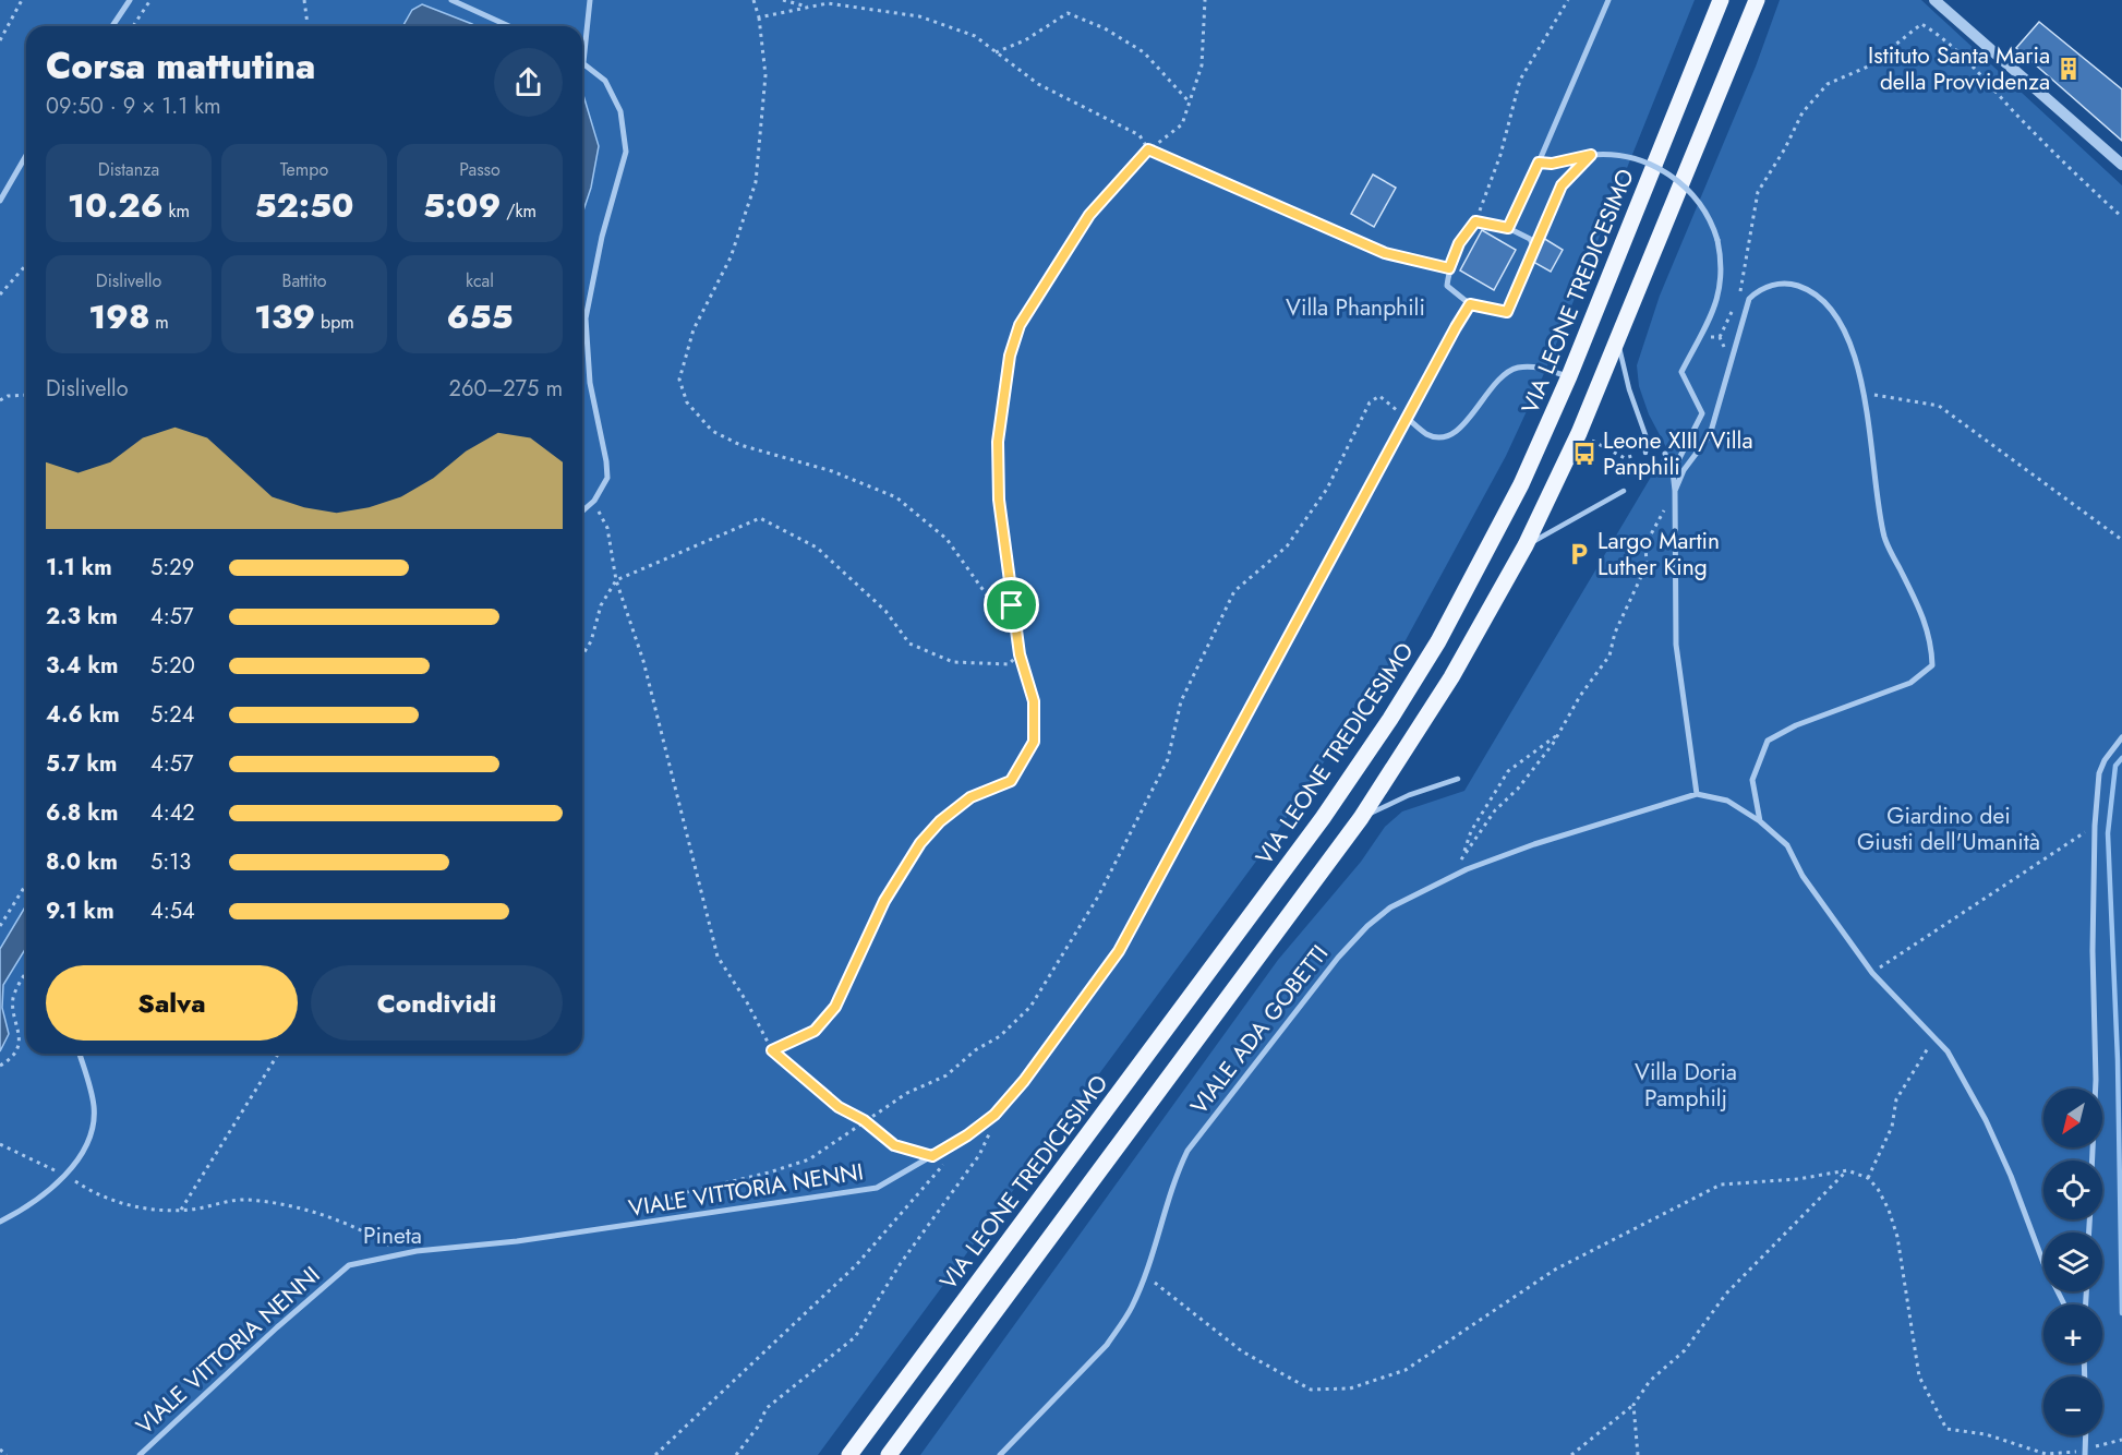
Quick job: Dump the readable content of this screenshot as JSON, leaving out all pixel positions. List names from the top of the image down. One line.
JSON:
{"streets":{"main road":["VIA LEONE TREDICESIMO"],"street":["VIALE ADA GOBETTI","VIALE VITTORIA NENNI"]},"parks":["Villa Phanphili","Giardino dei Giusti dell'Umanità","Villa Doria Pamphilj","Pineta"],"places":{"building":["Istituto Santa Maria della Provvidenza"],"bus stop":["Leone XIII/Villa Panphili"],"parking":["Largo Martin Luther King"]},"north":"bottom left","page":{"heading":["Corsa mattutina","09:50 · 9 × 1.1 km"],"stats":[["Distanza","10.26 km"],["Tempo","52:50"],["Passo","5:09 /km"],["Dislivello","198 m"],["Battito","139 bpm"],["kcal","655"]],"chart":["Dislivello","260–275 m"],"list":[{"name":"1.1 km","note":"5:29"},{"name":"2.3 km","note":"4:57"},{"name":"3.4 km","note":"5:20"},{"name":"4.6 km","note":"5:24"},{"name":"5.7 km","note":"4:57"},{"name":"6.8 km","note":"4:42"},{"name":"8.0 km","note":"5:13"},{"name":"9.1 km","note":"4:54"}],"buttons":["Salva","Condividi"],"map_buttons":["+","−"]}}
